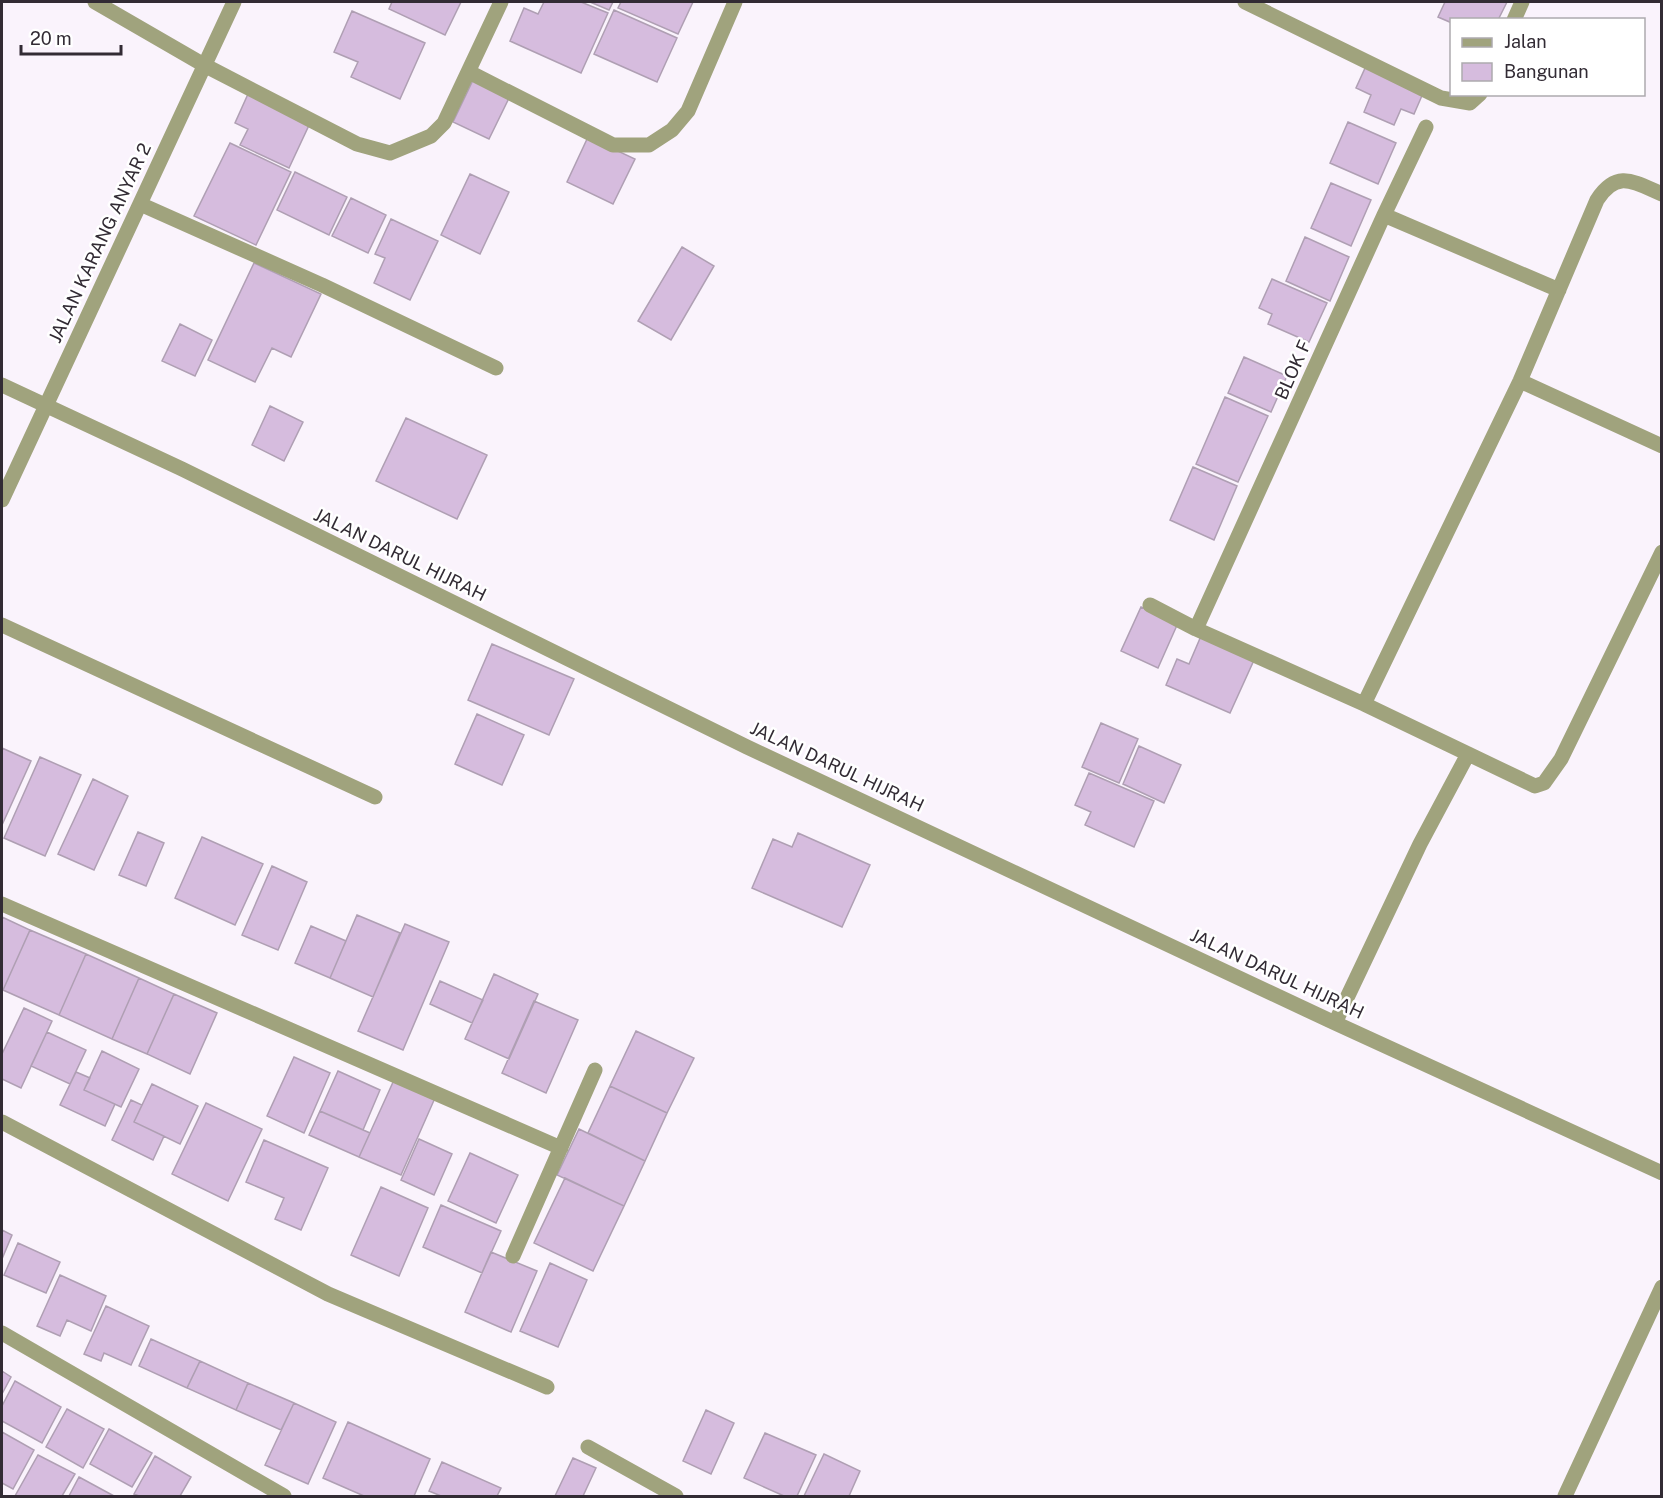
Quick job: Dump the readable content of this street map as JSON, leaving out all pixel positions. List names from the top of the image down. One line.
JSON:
{"streets":{"street":["JALAN KARANG ANYAR 2","BLOK F","JALAN DARUL HIJRAH"]},"crossings":[["JALAN KARANG ANYAR 2","JALAN DARUL HIJRAH"]],"legend":["Jalan","Bangunan"],"scale_bar":"20 m"}
